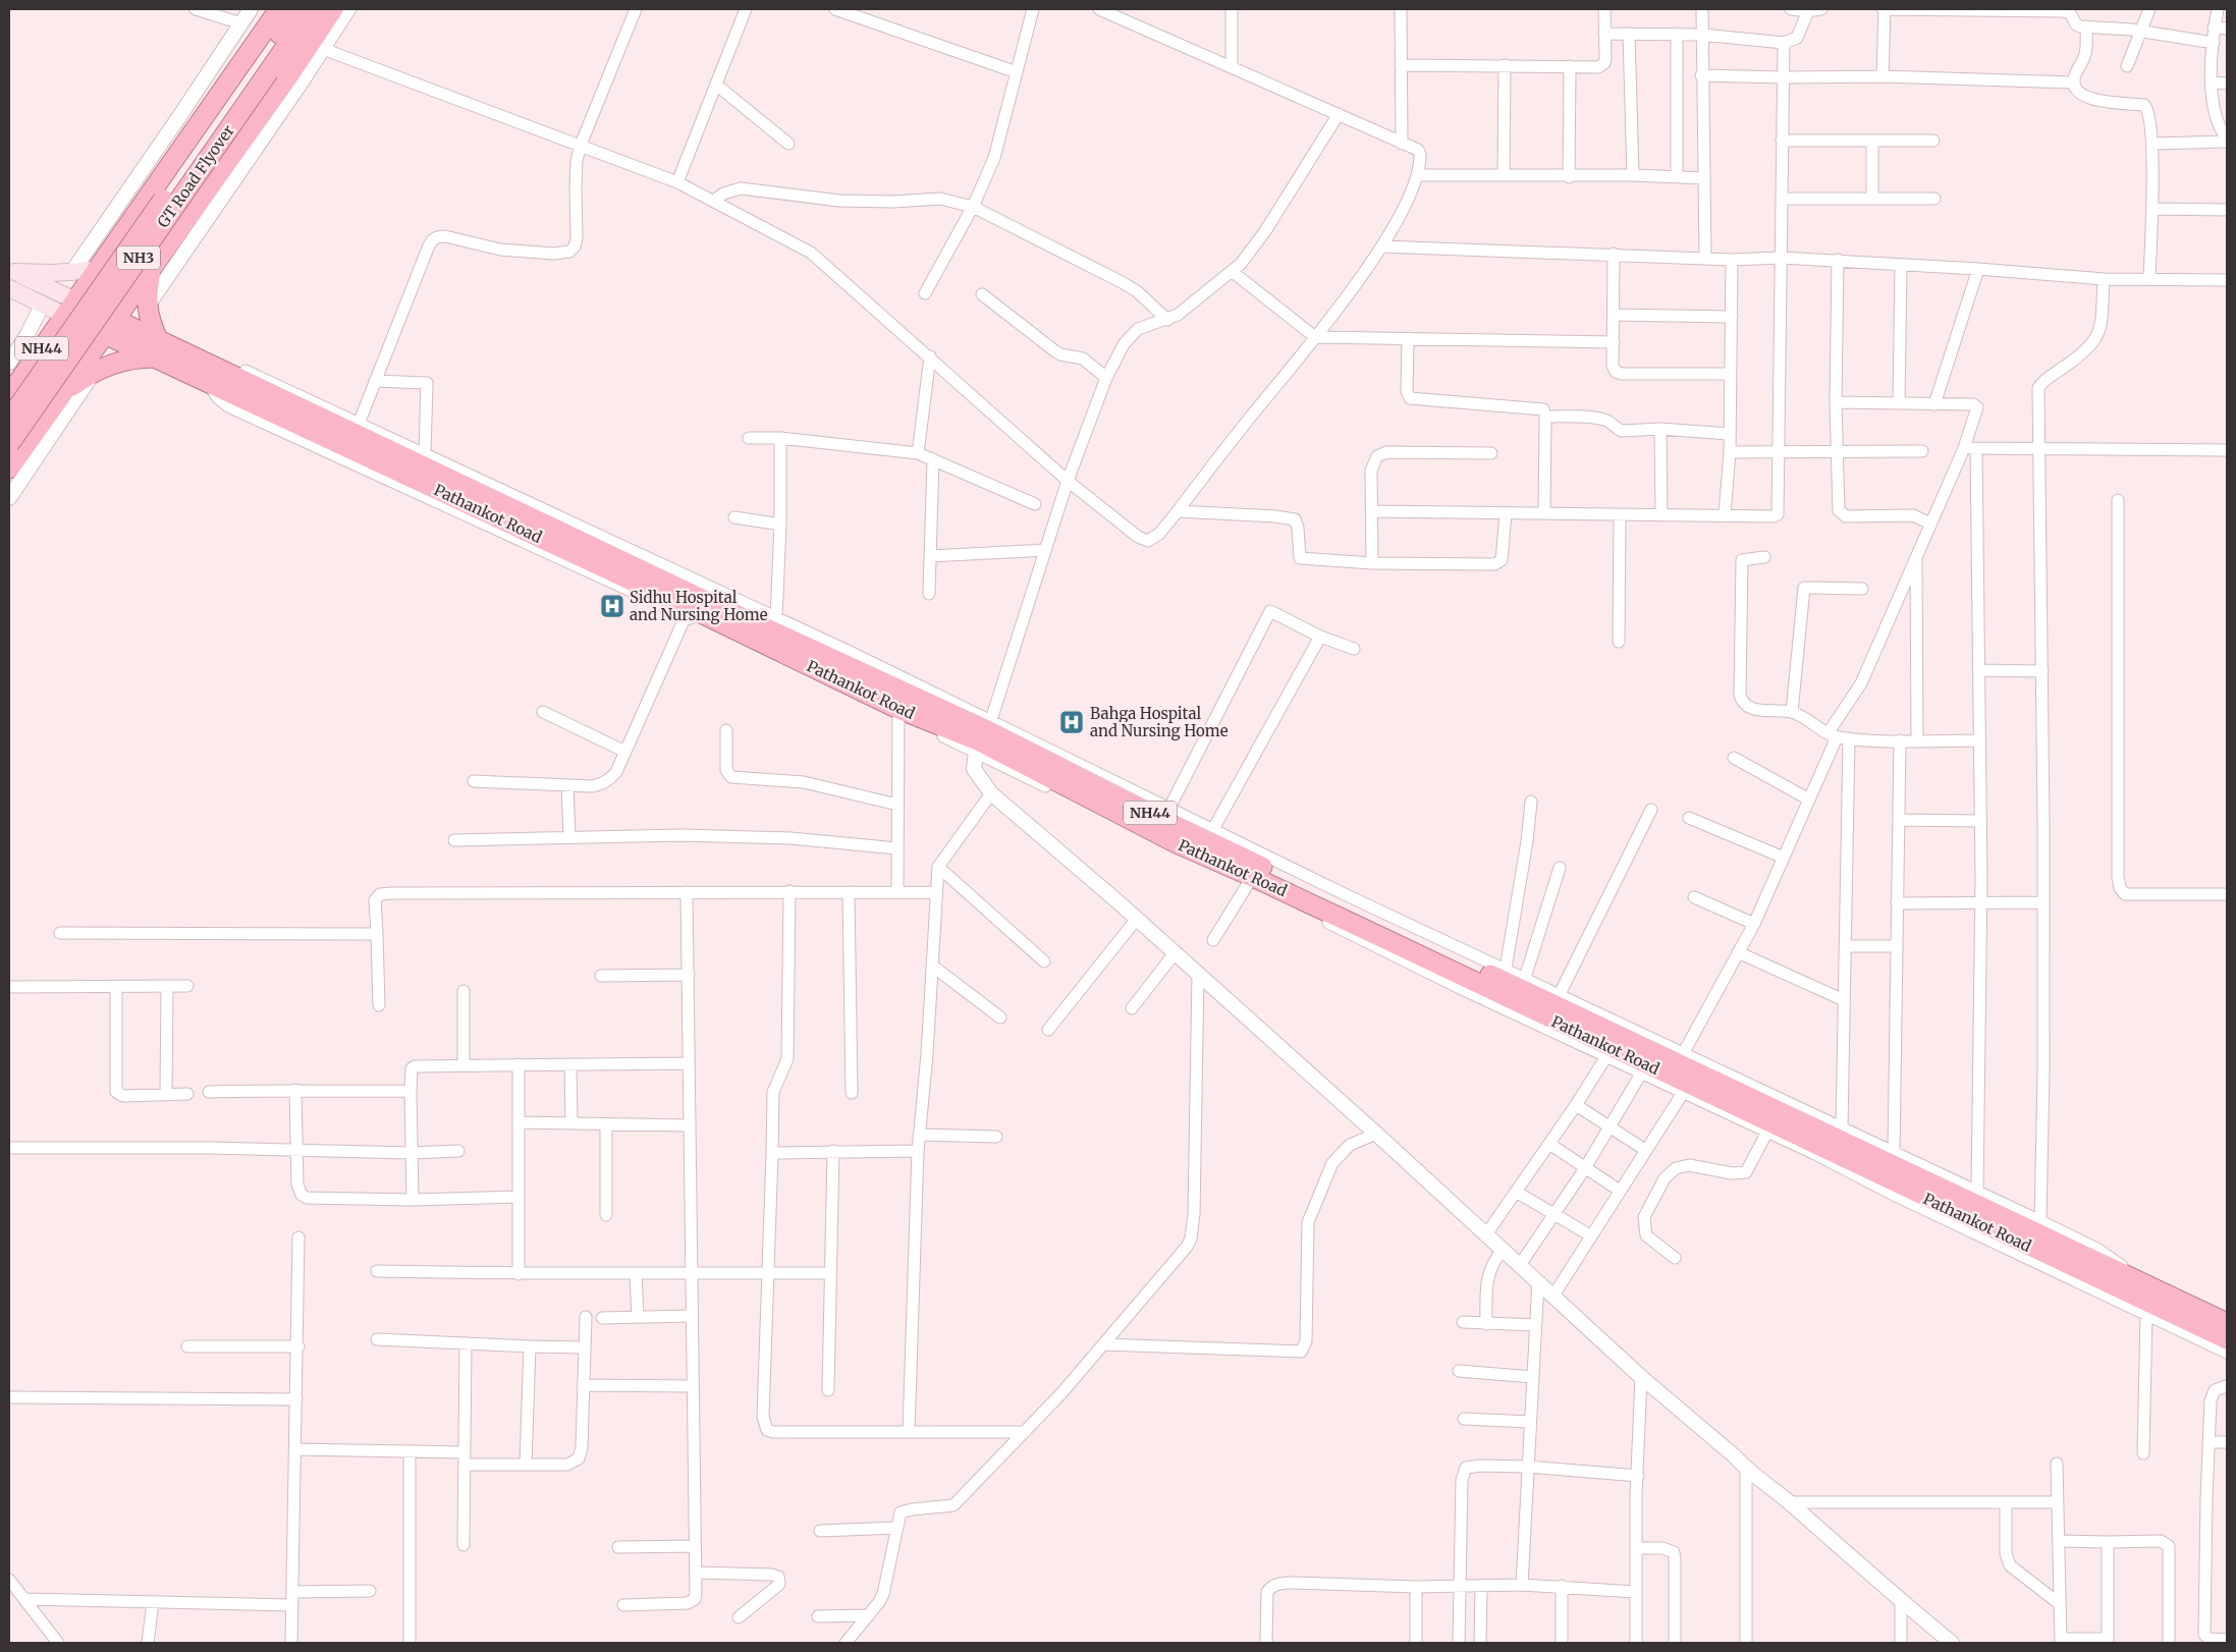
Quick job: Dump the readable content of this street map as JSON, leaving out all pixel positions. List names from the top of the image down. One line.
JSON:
{"streets":{"highway":["GT Road Flyover","NH3","NH44","Pathankot Road"]},"crossings":[["NH44","Pathankot Road"]],"places":{"hospital":["Sidhu Hospital and Nursing Home","Bahga Hospital and Nursing Home"]}}
